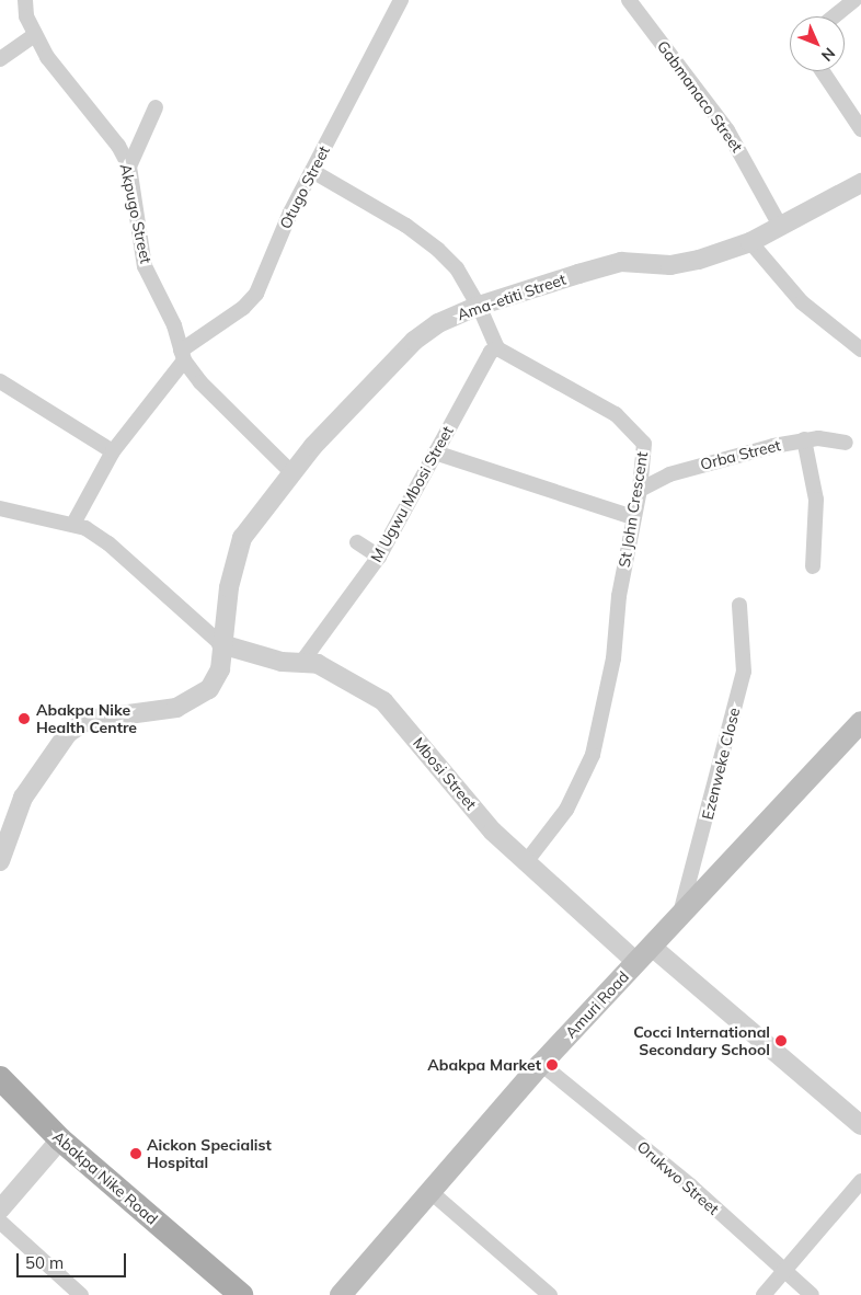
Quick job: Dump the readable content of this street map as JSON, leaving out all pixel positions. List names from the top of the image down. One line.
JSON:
{"streets":{"main road":["Amuri Road","Abakpa Nike Road"],"street":["Gabmanaco Street","Otugo Street","Akpugo Street","Ama-etiti Street","Orba Street","M Ugwu Mbosi Street","St John Crescent","Ezenweke Close","Mbosi Street","Orukwo Street"]},"crossings":[["Gabmanaco Street","Ama-etiti Street"],["Otugo Street","Akpugo Street"],["Akpugo Street","Ama-etiti Street"],["Ama-etiti Street","Mbosi Street"],["Orba Street","St John Crescent"],["M Ugwu Mbosi Street","St John Crescent"],["M Ugwu Mbosi Street","Mbosi Street"],["St John Crescent","Mbosi Street"],["Ezenweke Close","Amuri Road"],["Mbosi Street","Amuri Road"],["Amuri Road","Orukwo Street"]],"places":["Abakpa Nike Health Centre","Cocci International Secondary School","Abakpa Market","Aickon Specialist Hospital"],"scale_bar":"50 m","north":"bottom right"}
